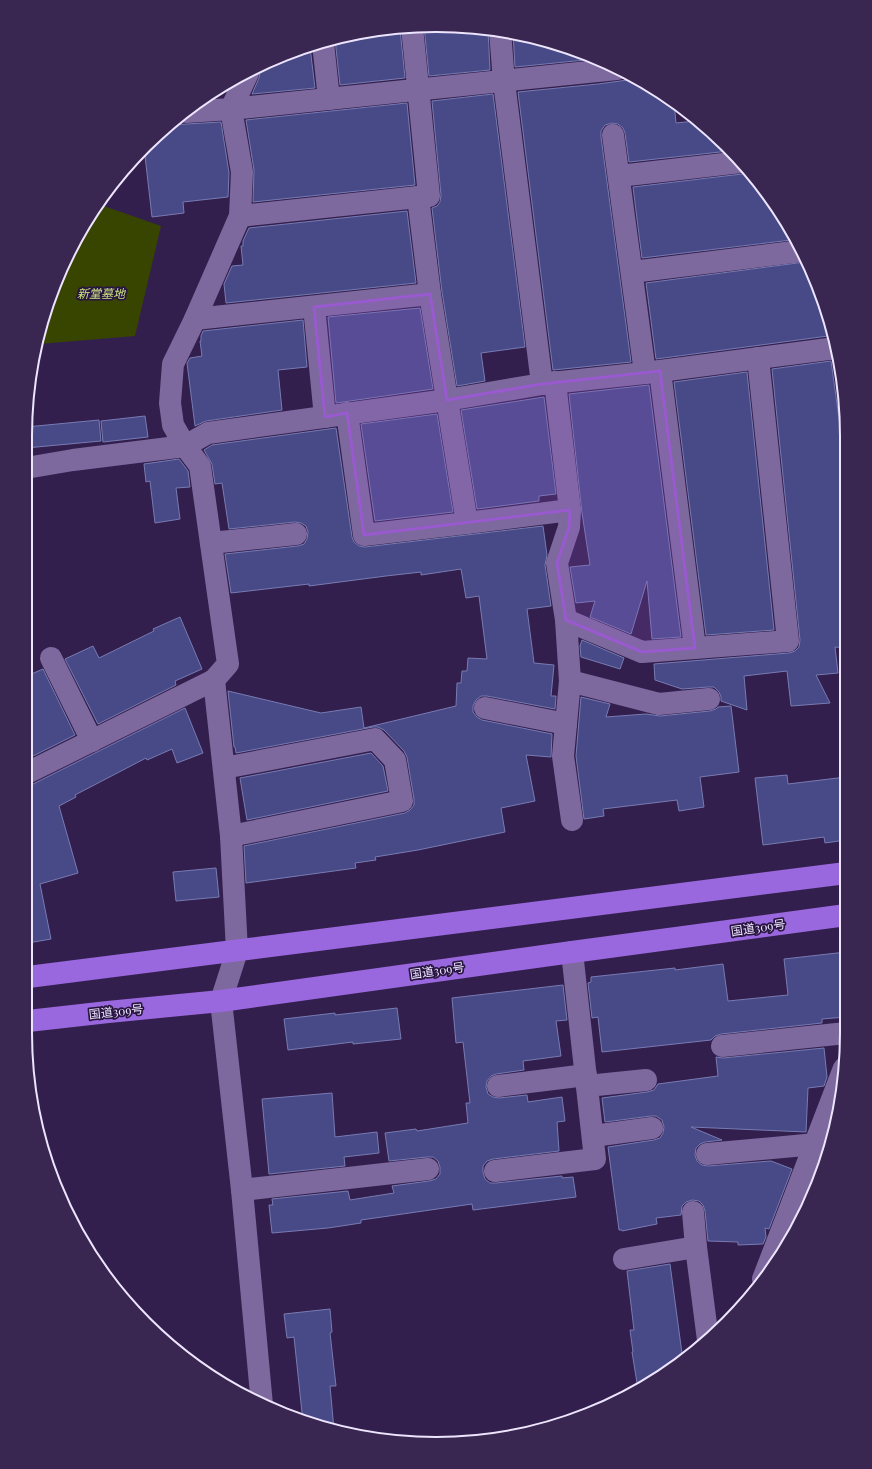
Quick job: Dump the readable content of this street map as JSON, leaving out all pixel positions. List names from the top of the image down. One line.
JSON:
{"streets":{"highway":["国道309号"]},"parks":["新堂墓地"]}
